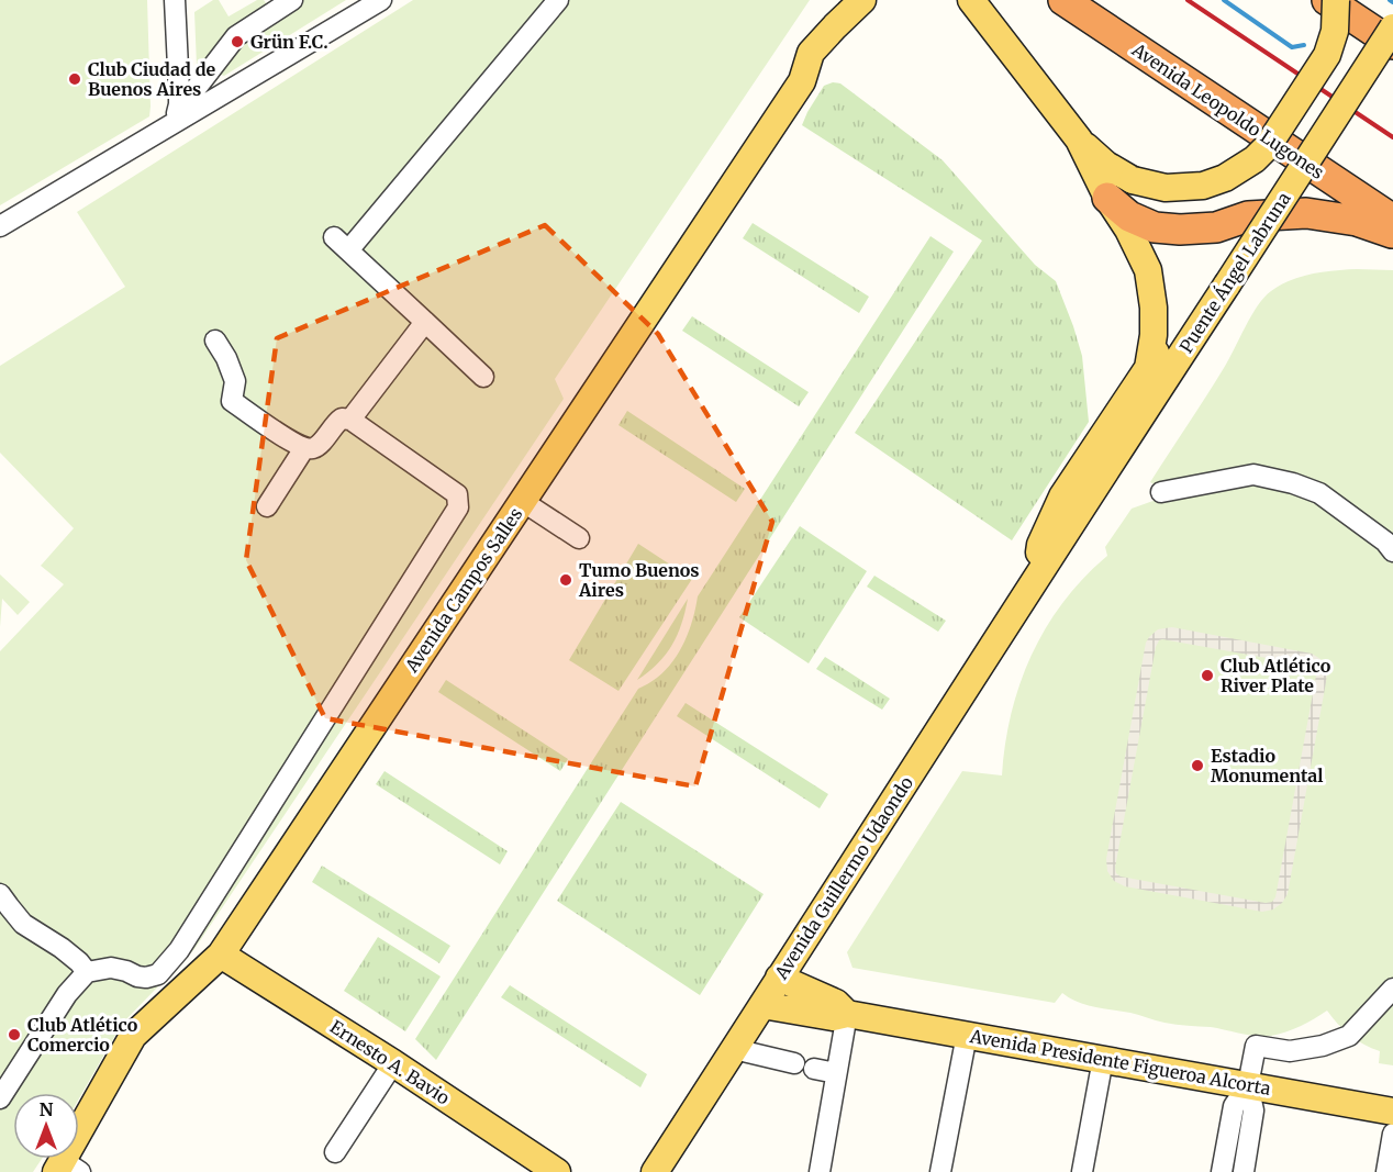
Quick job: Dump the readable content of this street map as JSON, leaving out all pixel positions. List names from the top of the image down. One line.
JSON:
{"streets":{"highway":["Avenida Leopoldo Lugones"],"main road":["Puente Ángel Labruna","Avenida Campos Salles","Avenida Guillermo Udaondo","Ernesto A. Bavio","Avenida Presidente Figueroa Alcorta"]},"crossings":[["Puente Ángel Labruna","Avenida Guillermo Udaondo"],["Avenida Campos Salles","Ernesto A. Bavio"],["Avenida Guillermo Udaondo","Avenida Presidente Figueroa Alcorta"]],"places":["Grün F.C.","Club Ciudad de Buenos Aires","Tumo Buenos Aires","Club Atlético River Plate","Estadio Monumental","Club Atlético Comercio"],"north":"top"}
